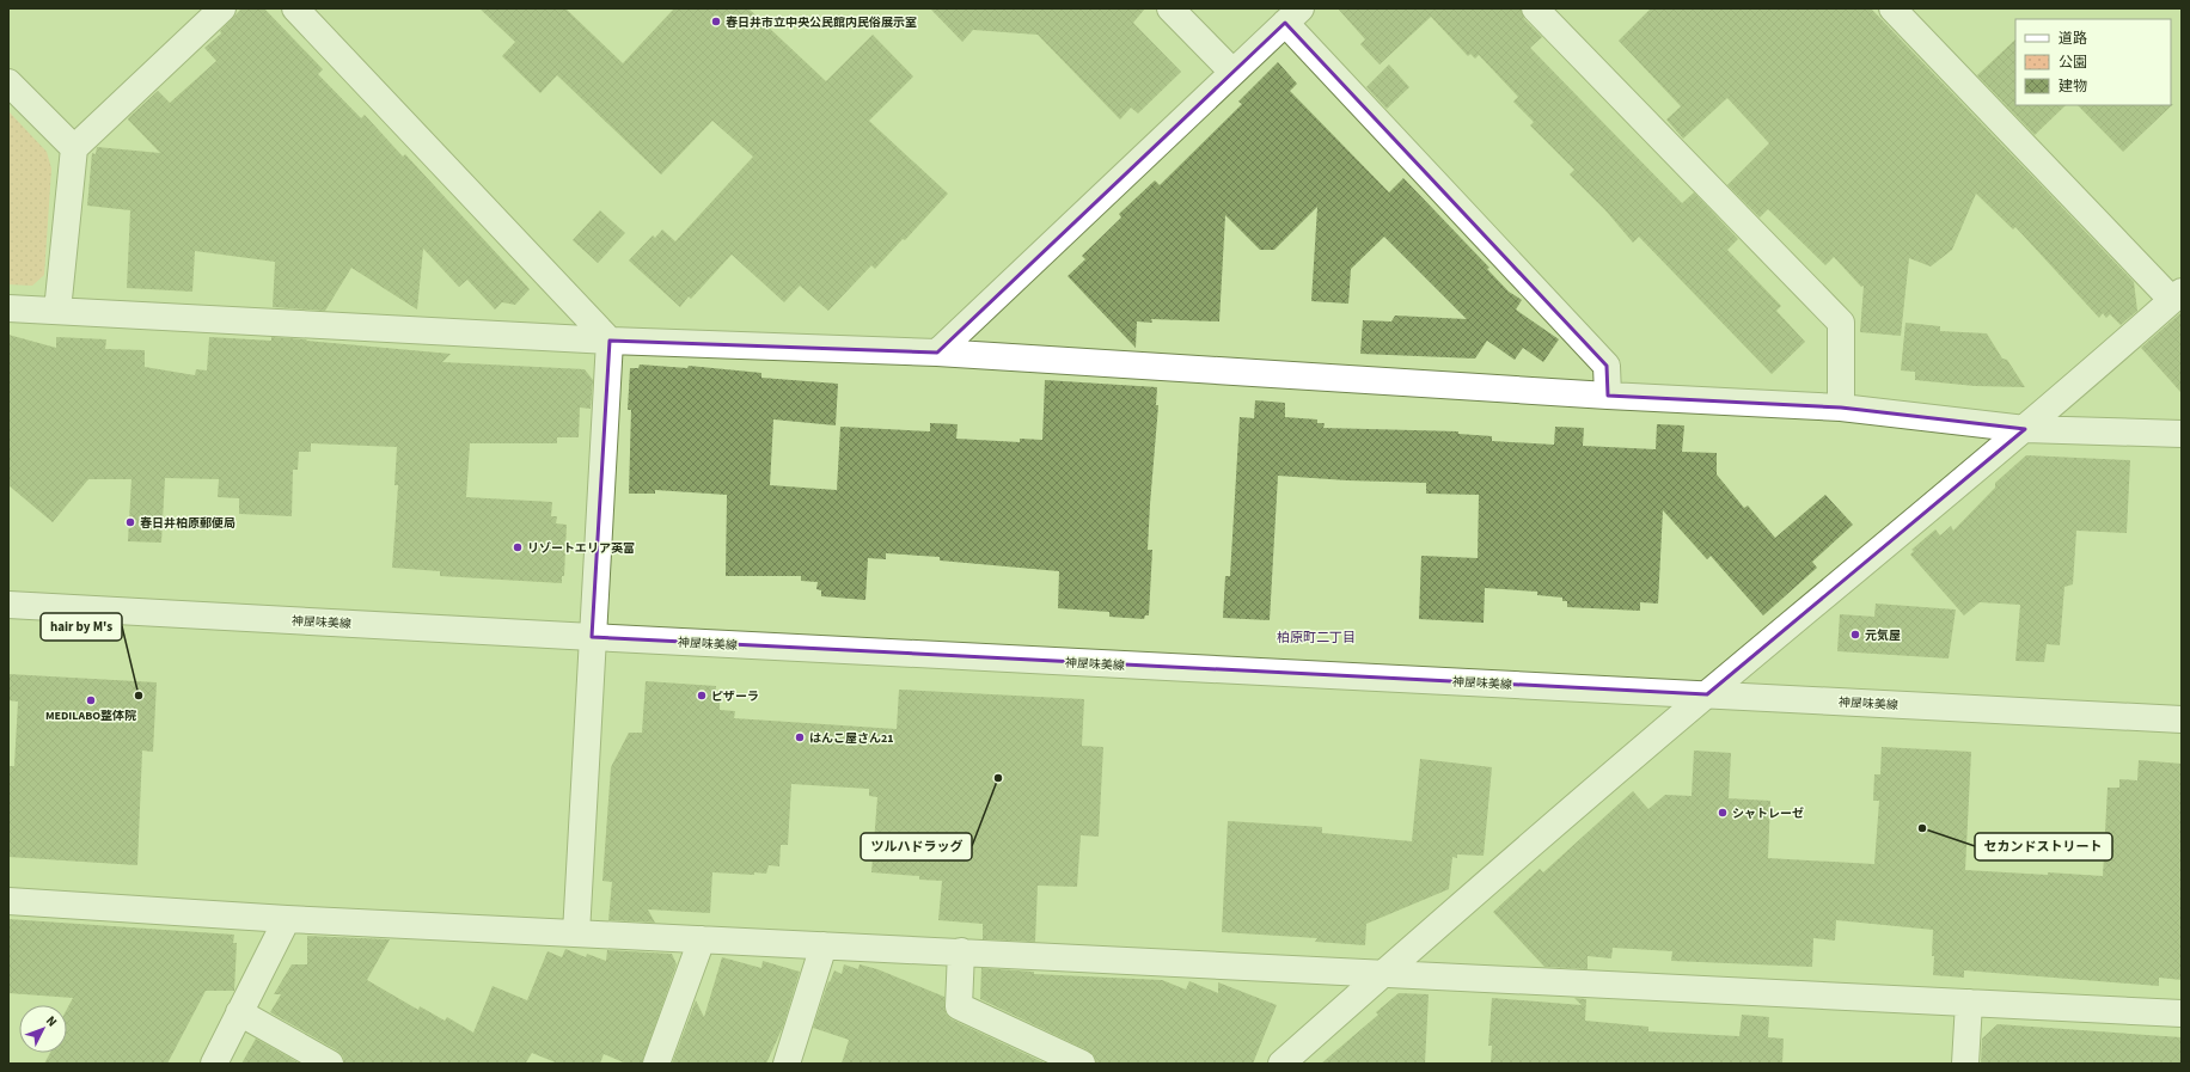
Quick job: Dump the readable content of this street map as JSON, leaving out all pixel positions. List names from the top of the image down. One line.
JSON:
{"streets":{"street":["神屋味美線"]},"districts":["柏原町二丁目"],"places":["春日井市立中央公民館内民俗展示室","春日井柏原郵便局","リゾートエリア英富","元気屋","hair by M's","ピザーラ","MEDILABO整体院","はんこ屋さん21","ツルハドラッグ","シャトレーゼ","セカンドストリート"],"legend":["道路","公園","建物"],"north":"top right"}
